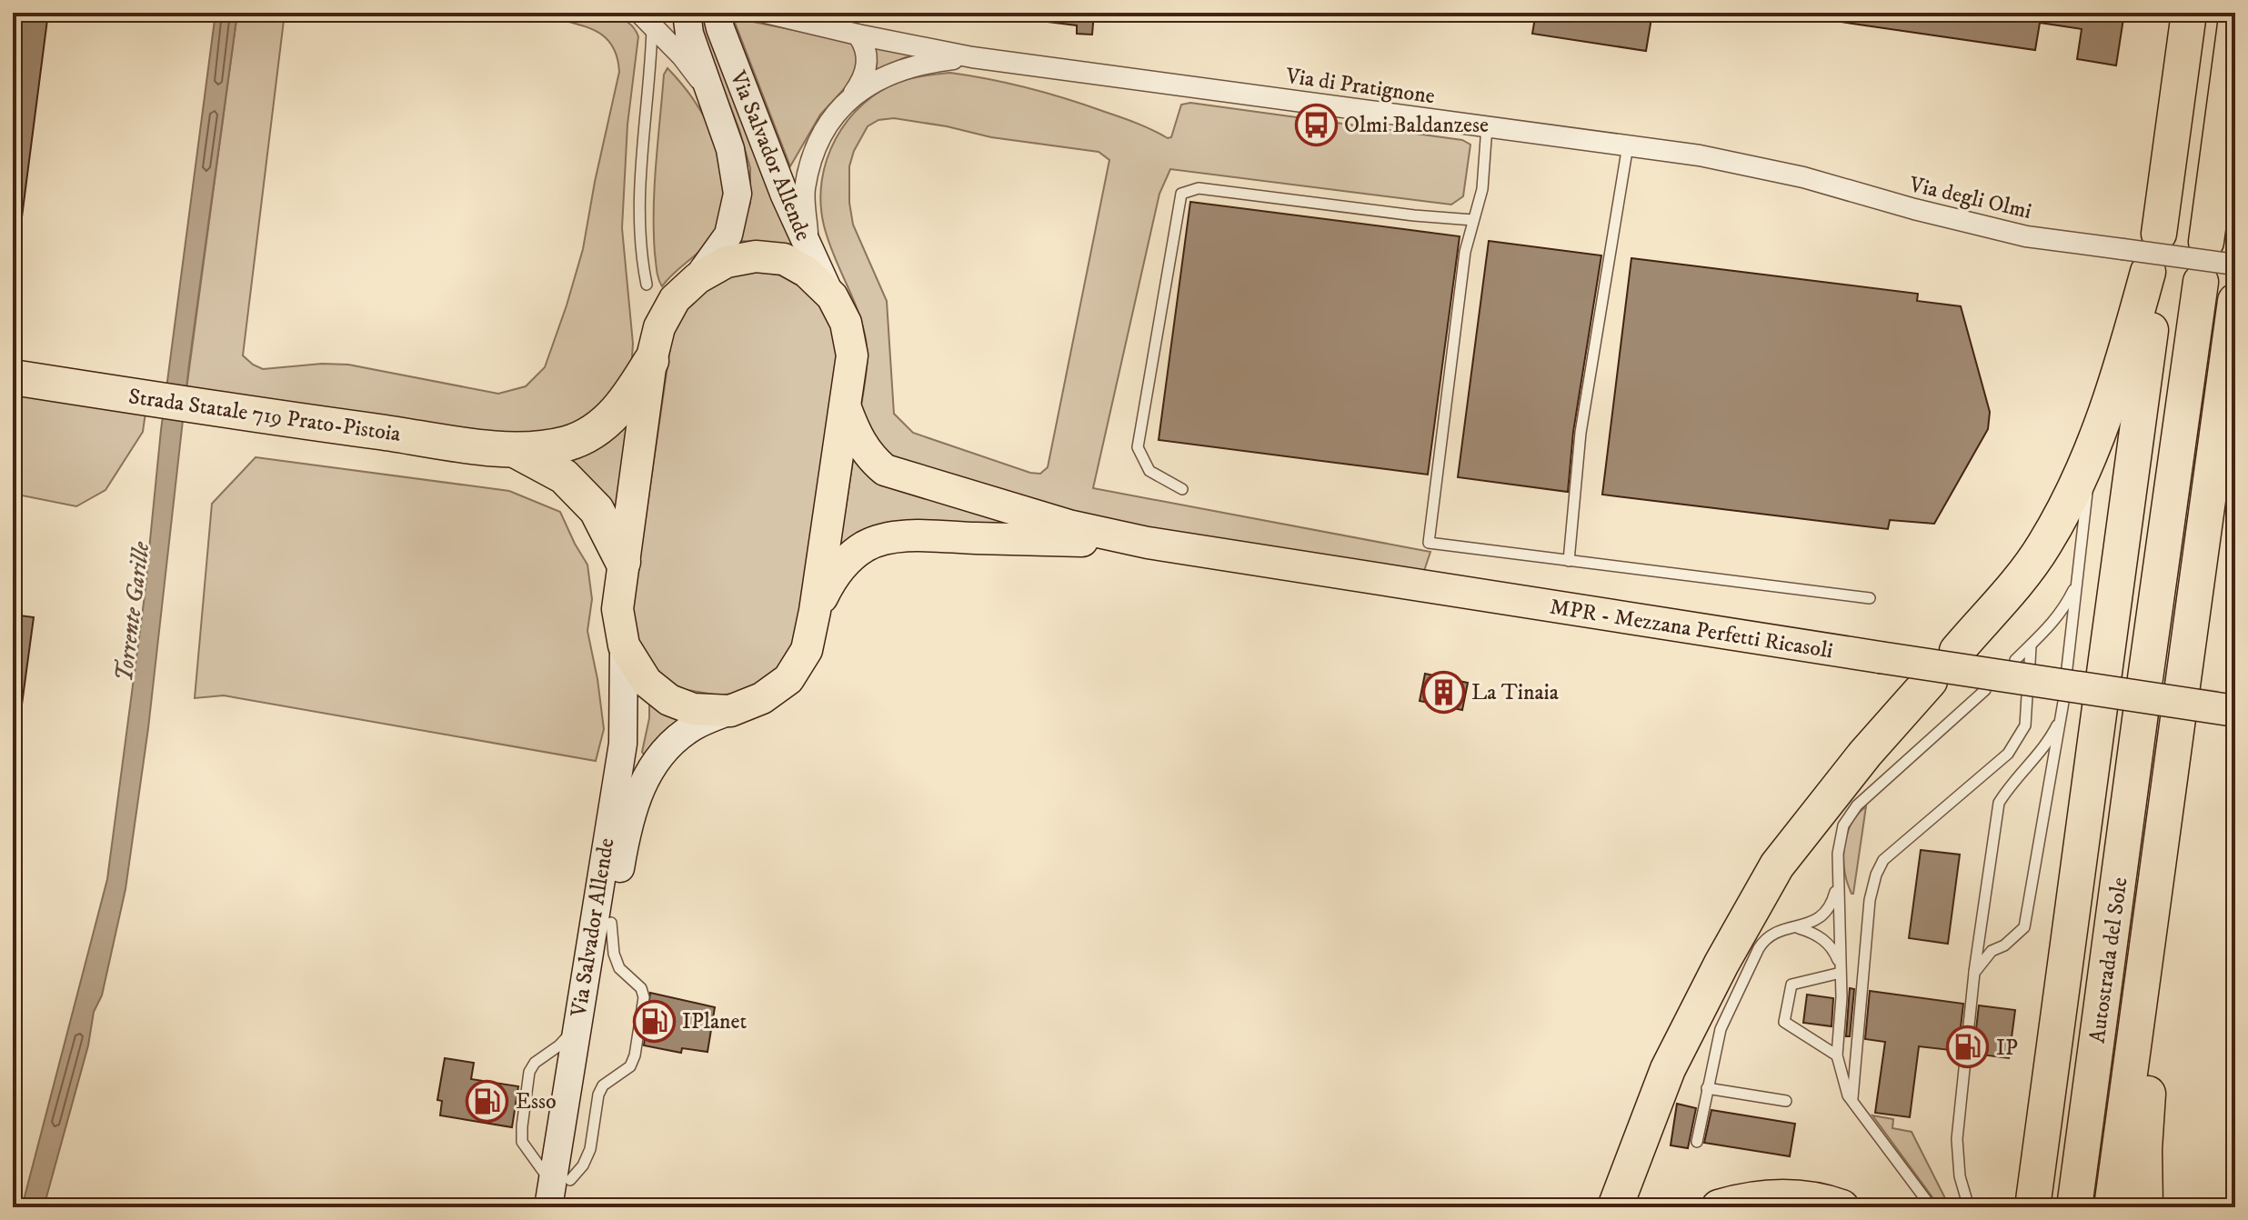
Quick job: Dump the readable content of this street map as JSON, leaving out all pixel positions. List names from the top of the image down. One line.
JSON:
{"streets":{"highway":["Strada Statale 719 Prato-Pistoia","Autostrada del Sole"],"main road":["Via Salvador Allende","MPR - Mezzana Perfetti Ricasoli"],"street":["Via di Pratignone","Via degli Olmi"]},"crossings":[["Via di Pratignone","Via degli Olmi"],["Via Salvador Allende","MPR - Mezzana Perfetti Ricasoli"]],"water":["Torrente Garille"],"places":{"bus stop":["Olmi Baldanzese"],"building":["La Tinaia"],"fuel station":["IPlanet","IP","Esso"]}}
